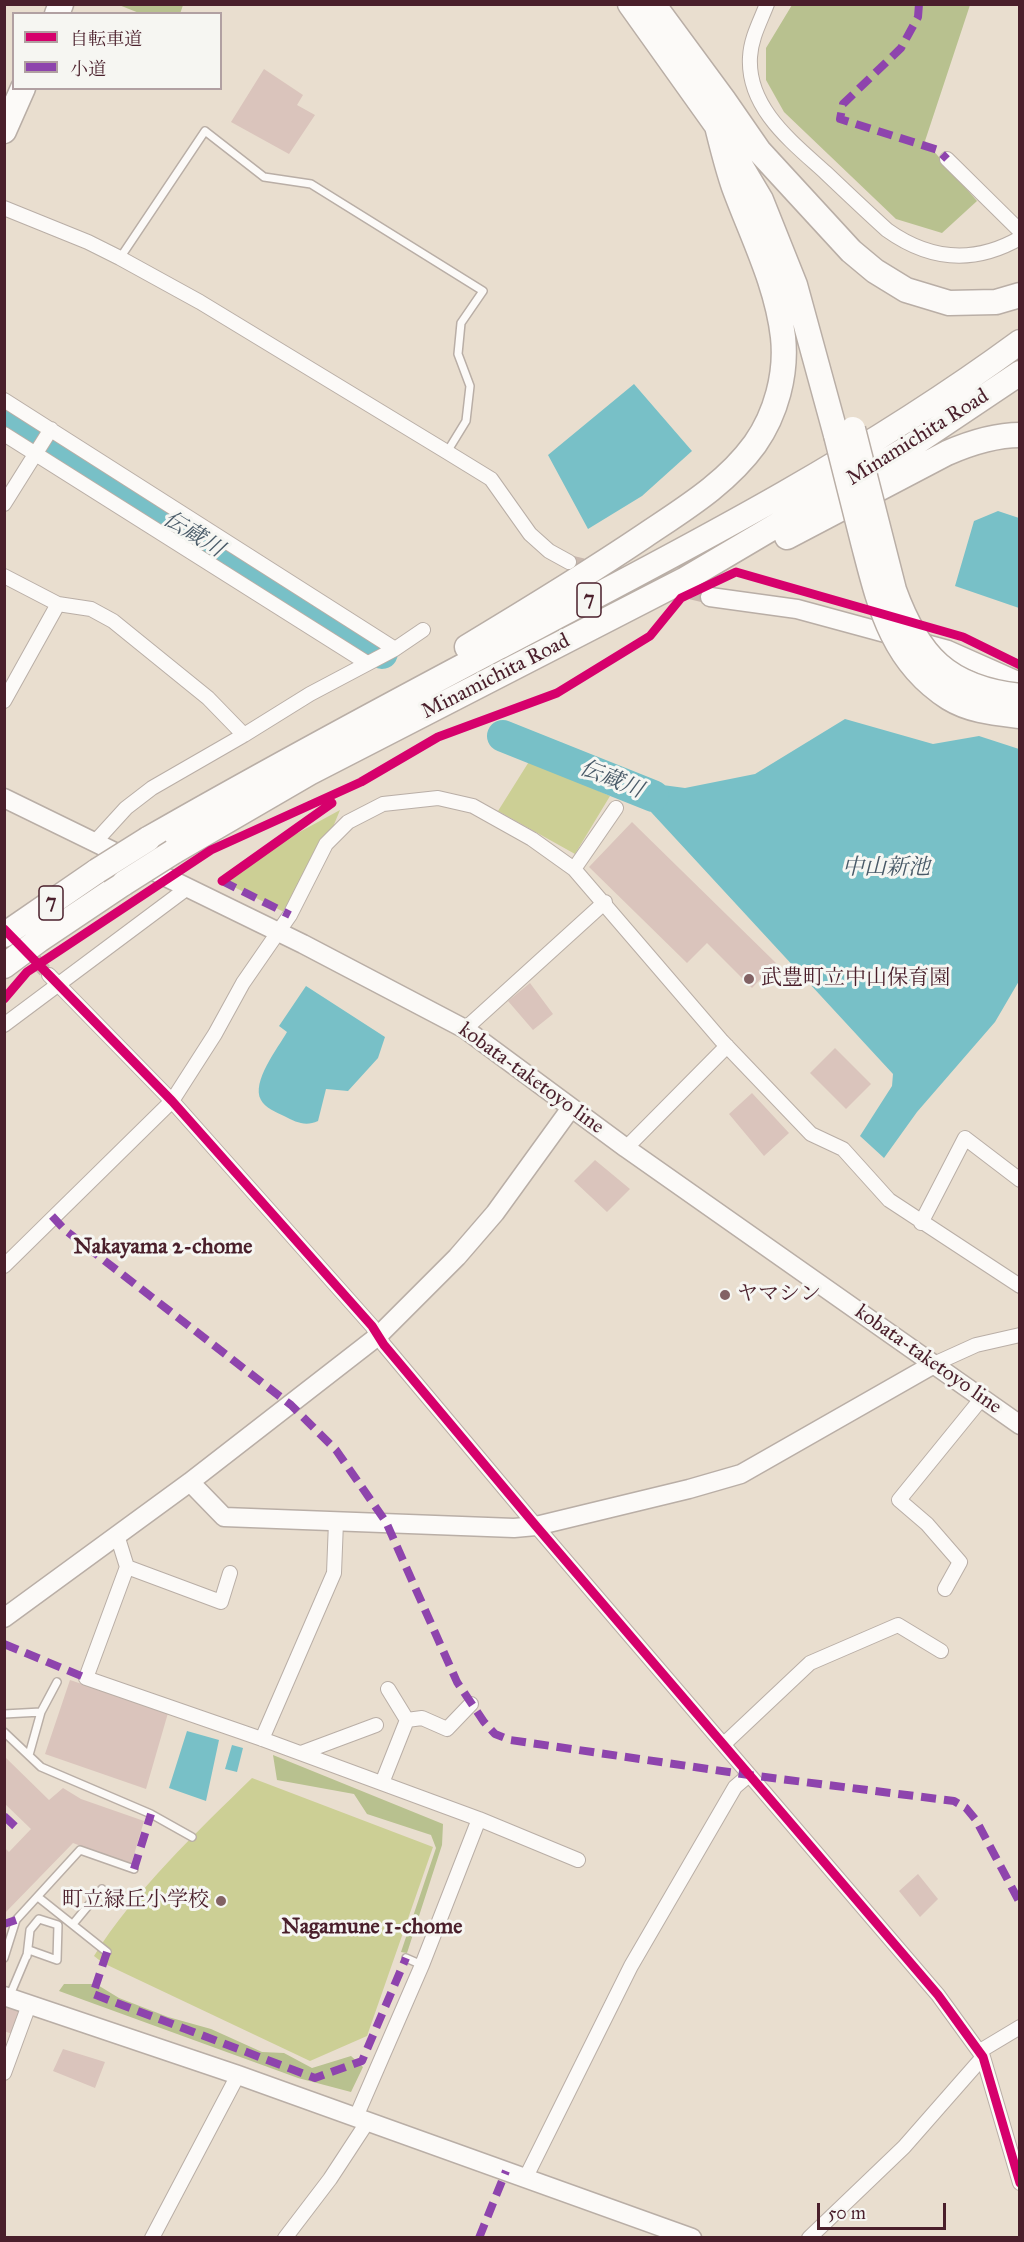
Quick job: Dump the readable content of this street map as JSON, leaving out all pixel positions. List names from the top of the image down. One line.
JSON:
{"streets":{"highway":["Minamichita Road","7"],"street":["kobata-taketoyo line"]},"districts":["Nakayama 2-chome","Nagamune 1-chome"],"water":["伝蔵川","中山新池"],"places":["武豊町立中山保育園","ヤマシン","町立緑丘小学校"],"legend":["自転車道","小道"],"scale_bar":"50 m"}
